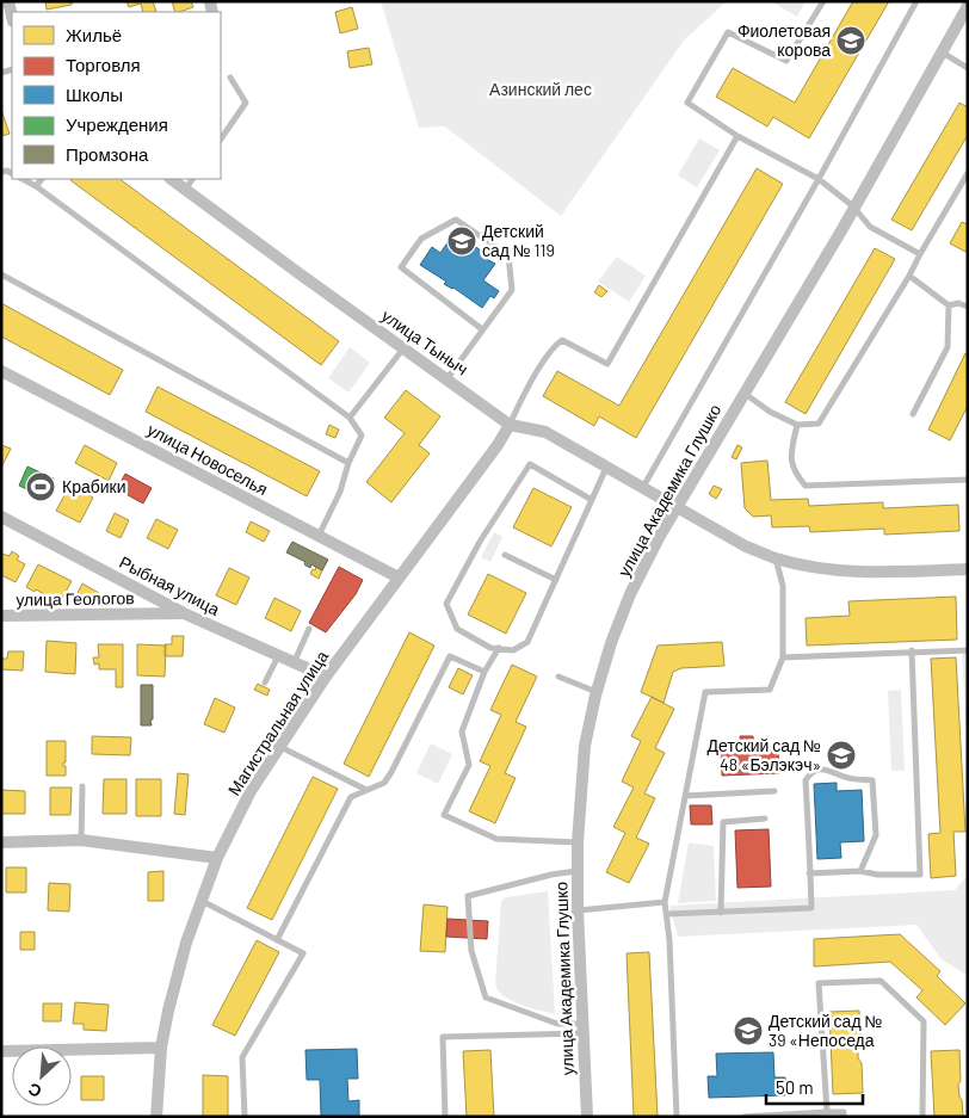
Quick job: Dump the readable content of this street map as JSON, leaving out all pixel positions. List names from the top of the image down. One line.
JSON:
{"streets":{"street":["улица Тыныч","улица Новоселья","улица Академика Глушко","Рыбная улица","улица Геологов","Магистральная улица"]},"crossings":[["улица Тыныч","улица Академика Глушко"],["улица Тыныч","Магистральная улица"],["улица Новоселья","Магистральная улица"],["Рыбная улица","улица Геологов"],["Рыбная улица","Магистральная улица"]],"parks":["Азинский лес"],"places":{"school or university":["Фиолетовая корова","Детский сад № 119","Детский сад № 48 «Бэлэкэч»","Детский сад № 39 «Непоседа"],"sports":["Крабики"]},"legend":["Жильё","Торговля","Школы","Учреждения","Промзона"],"scale_bar":"50 m","north":"bottom left"}
